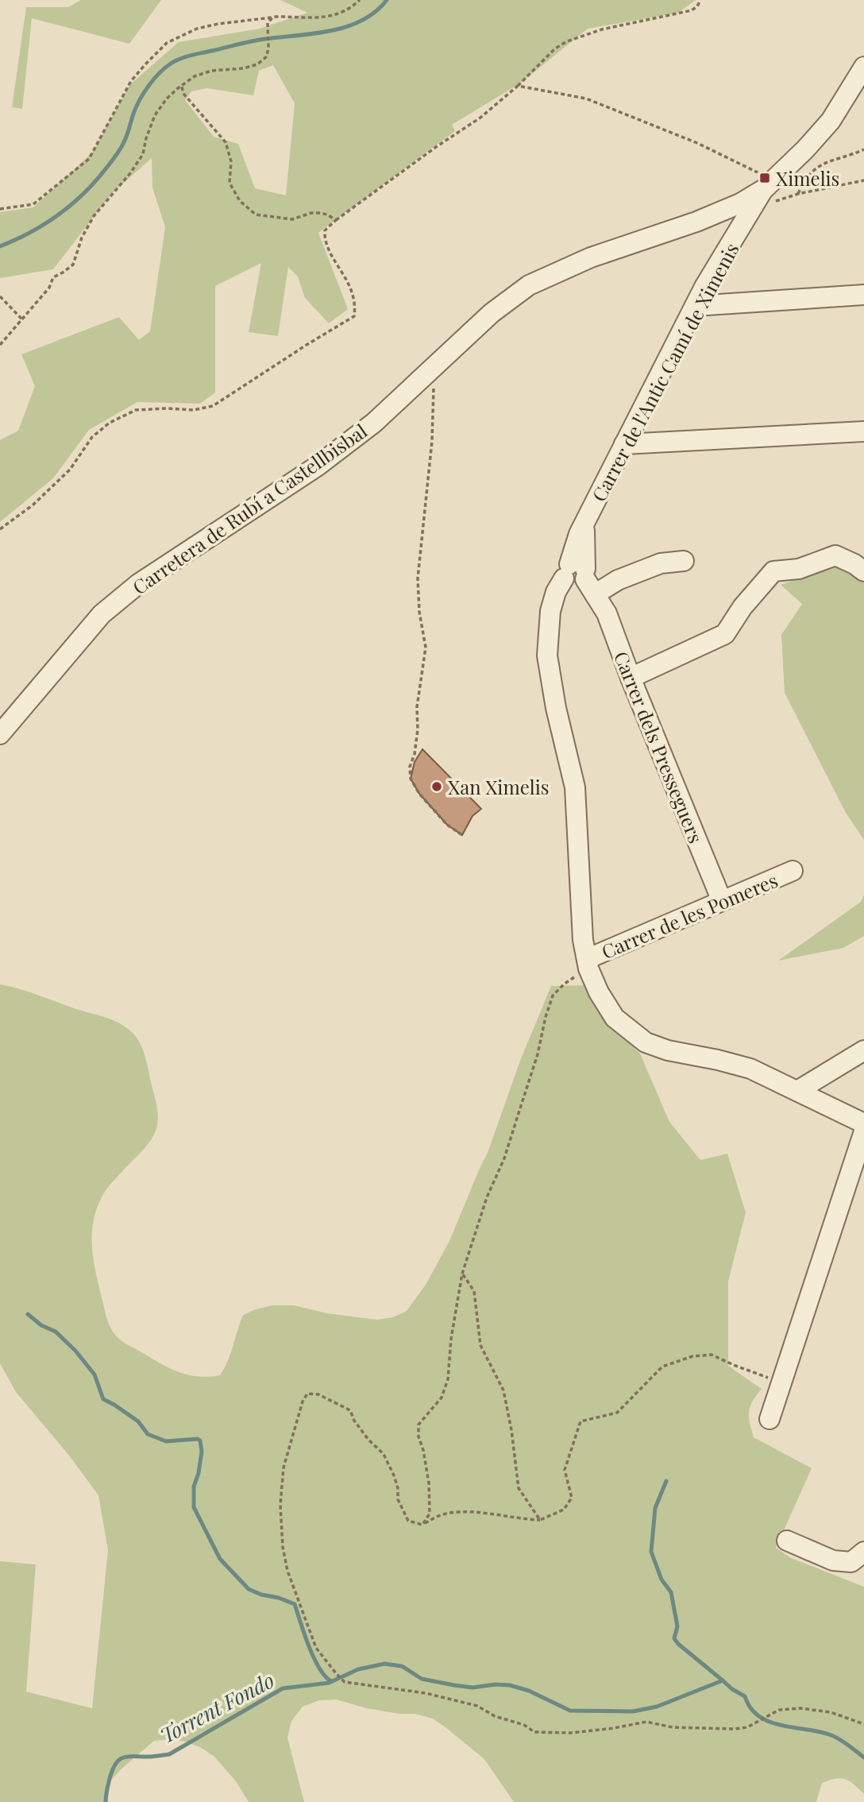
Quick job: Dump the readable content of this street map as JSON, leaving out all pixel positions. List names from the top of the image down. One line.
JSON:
{"streets":{"street":["Carrer de l'Antic Camí de Ximenis","Carretera de Rubí a Castellbisbal","Carrer dels Presseguers","Carrer de les Pomeres"]},"crossings":[["Carrer de l'Antic Camí de Ximenis","Carretera de Rubí a Castellbisbal"],["Carrer de l'Antic Camí de Ximenis","Carrer dels Presseguers"],["Carrer dels Presseguers","Carrer de les Pomeres"]],"water":["Torrent Fondo"],"places":{"transit":["Ximelis"],"other":["Xan Ximelis"]}}
